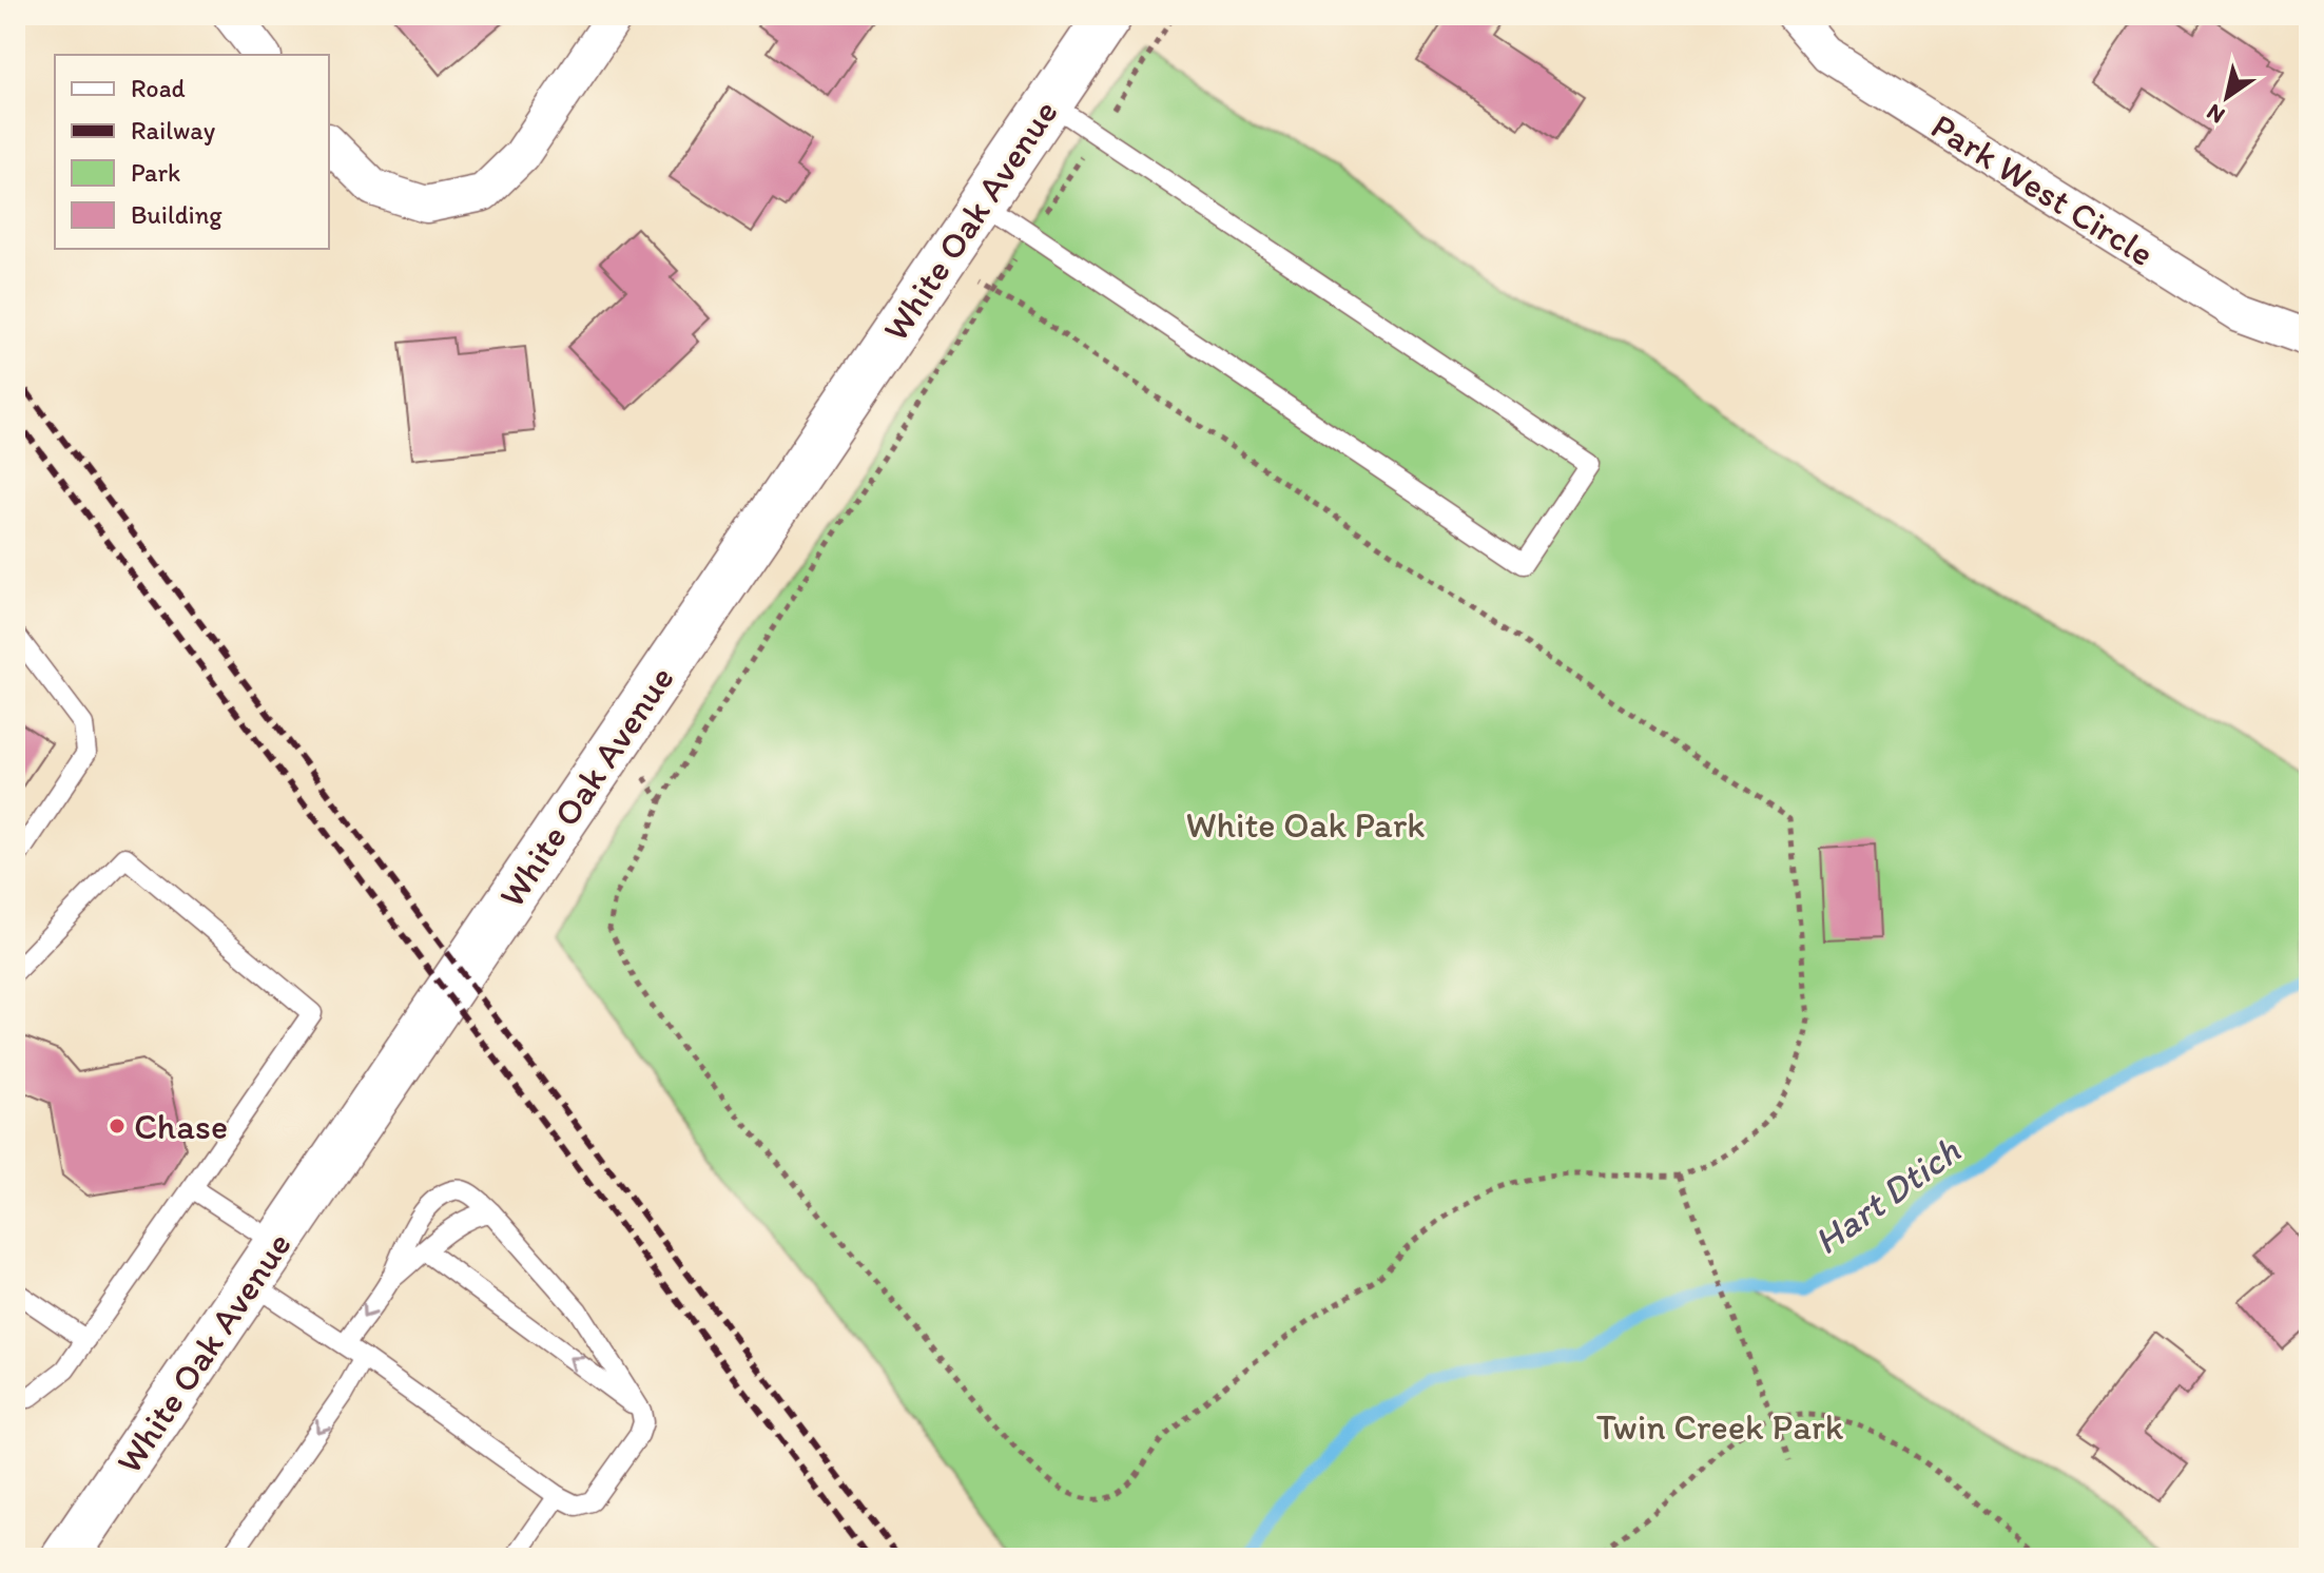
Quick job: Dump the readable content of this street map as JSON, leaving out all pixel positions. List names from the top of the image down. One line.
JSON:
{"streets":{"street":["Park West Circle","White Oak Avenue"]},"water":["Hart Dtich"],"parks":["White Oak Park","Twin Creek Park"],"places":["Chase"],"legend":["Road","Railway","Park","Building"],"north":"bottom left"}
